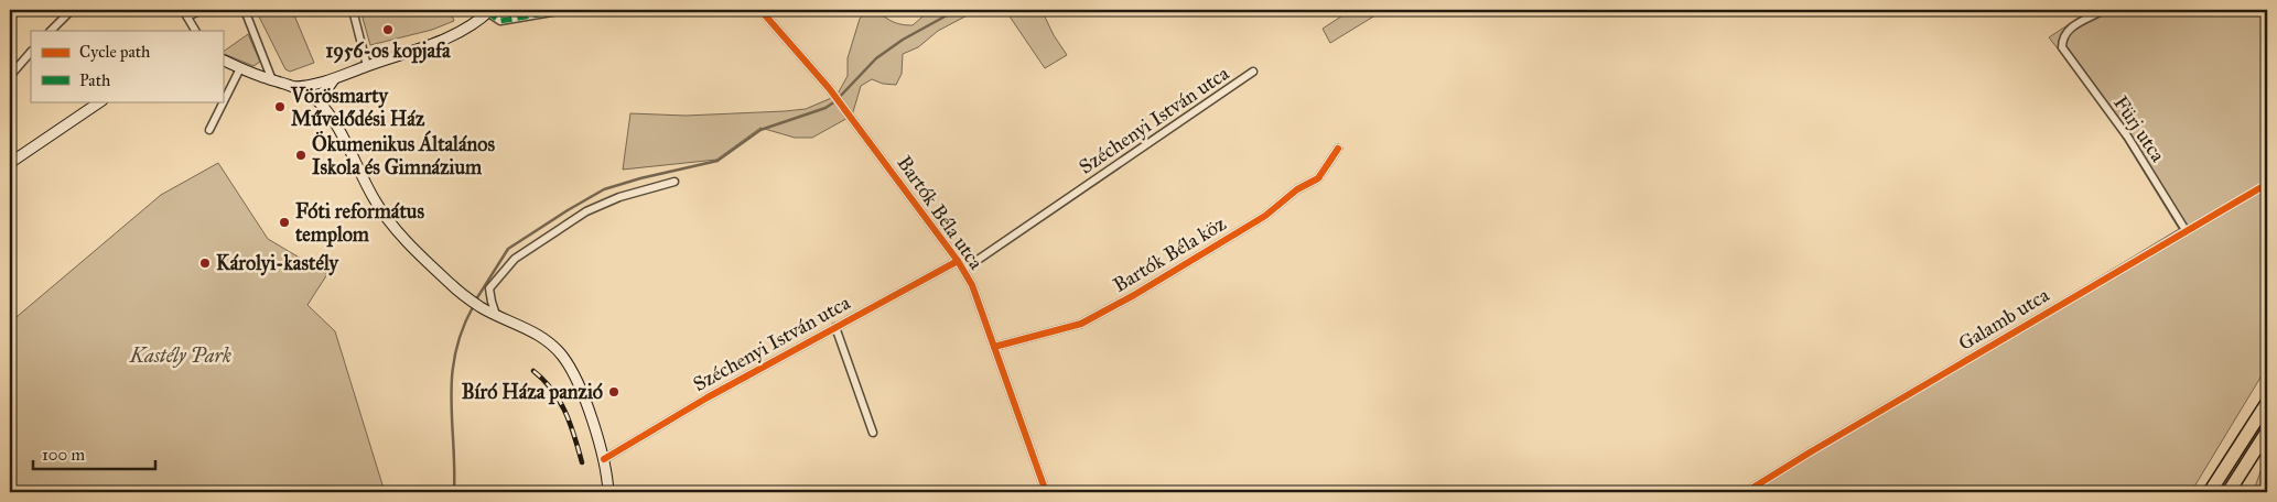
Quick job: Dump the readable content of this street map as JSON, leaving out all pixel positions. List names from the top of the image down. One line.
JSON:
{"streets":{"street":["Széchenyi István utca","Fürj utca","Bartók Béla utca","Bartók Béla köz","Galamb utca"]},"crossings":[["Széchenyi István utca","Bartók Béla utca"],["Fürj utca","Galamb utca"],["Bartók Béla utca","Bartók Béla köz"]],"parks":["Kastély Park"],"places":["1956-os kopjafa","Vörösmarty Művelődési Ház","Ökumenikus Általános Iskola és Gimnázium","Fóti református templom","Károlyi-kastély","Bíró Háza panzió"],"legend":["Cycle path","Path"],"scale_bar":"100 m"}
